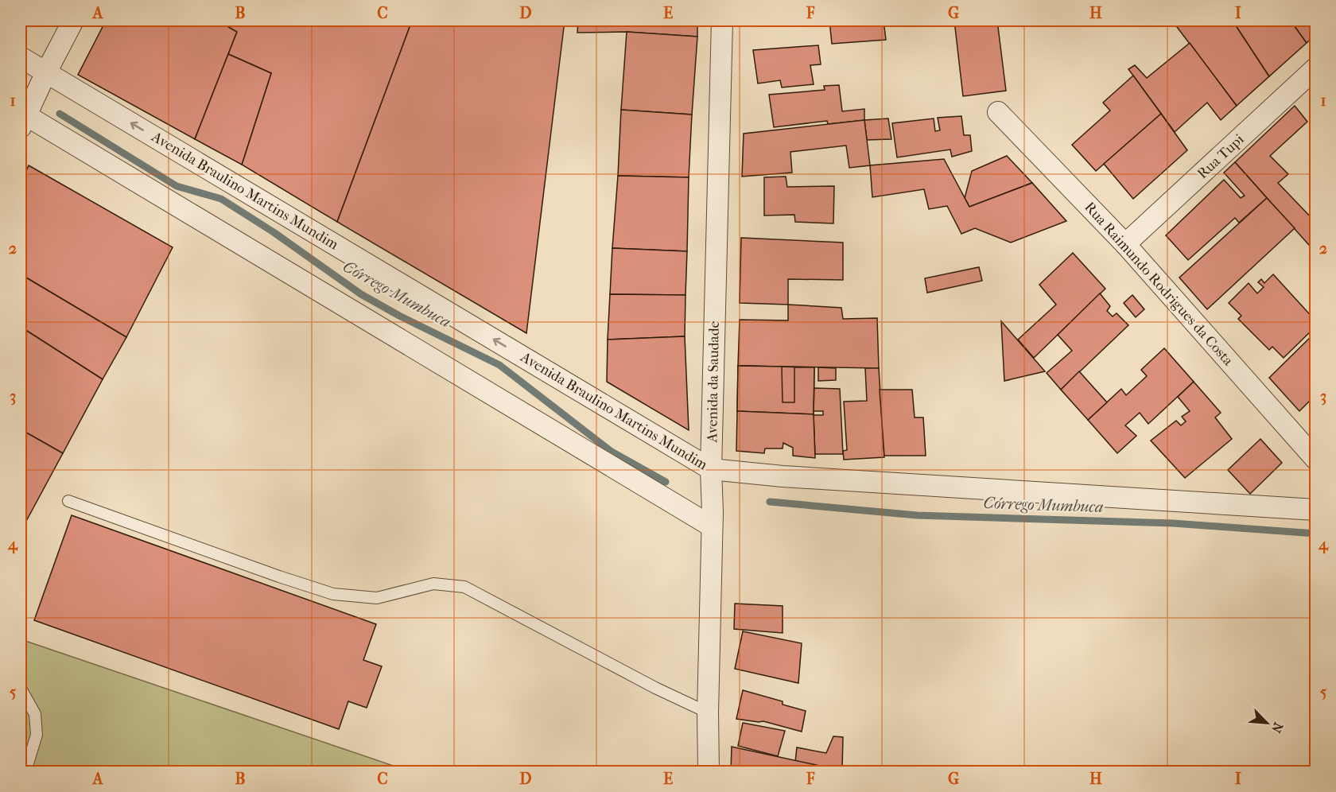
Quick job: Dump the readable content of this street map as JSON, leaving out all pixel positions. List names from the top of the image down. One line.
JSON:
{"streets":{"street":["Rua Tupi","Avenida Braulino Martins Mundim","Rua Raimundo Rodrigues da Costa","Avenida da Saudade"]},"crossings":[["Rua Tupi","Rua Raimundo Rodrigues da Costa"],["Avenida Braulino Martins Mundim","Avenida da Saudade"]],"water":["Córrego Mumbuca"],"north":"bottom right","grid":{"columns":["A","B","C","D","E","F","G","H","I"],"rows":["1","2","3","4","5"]}}
